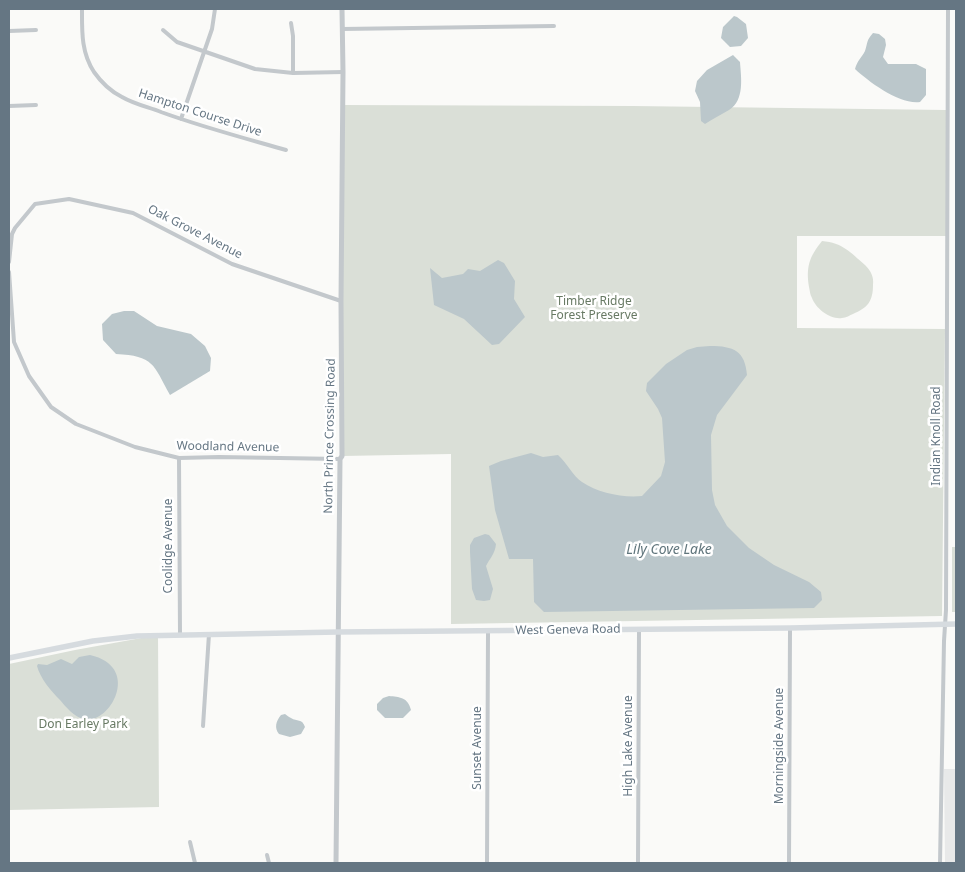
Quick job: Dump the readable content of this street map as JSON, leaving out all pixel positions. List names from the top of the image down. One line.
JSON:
{"streets":{"main road":["West Geneva Road"],"street":["Hampton Course Drive","Oak Grove Avenue","North Prince Crossing Road","Indian Knoll Road","Woodland Avenue","Coolidge Avenue","High Lake Avenue","Morningside Avenue","Sunset Avenue"]},"crossings":[["Oak Grove Avenue","North Prince Crossing Road"],["North Prince Crossing Road","Woodland Avenue"],["North Prince Crossing Road","West Geneva Road"],["Indian Knoll Road","West Geneva Road"],["Woodland Avenue","Coolidge Avenue"],["Coolidge Avenue","West Geneva Road"],["West Geneva Road","High Lake Avenue"],["West Geneva Road","Morningside Avenue"],["West Geneva Road","Sunset Avenue"]],"water":["Lily Cove Lake"],"parks":["Timber Ridge Forest Preserve","Don Earley Park"]}
